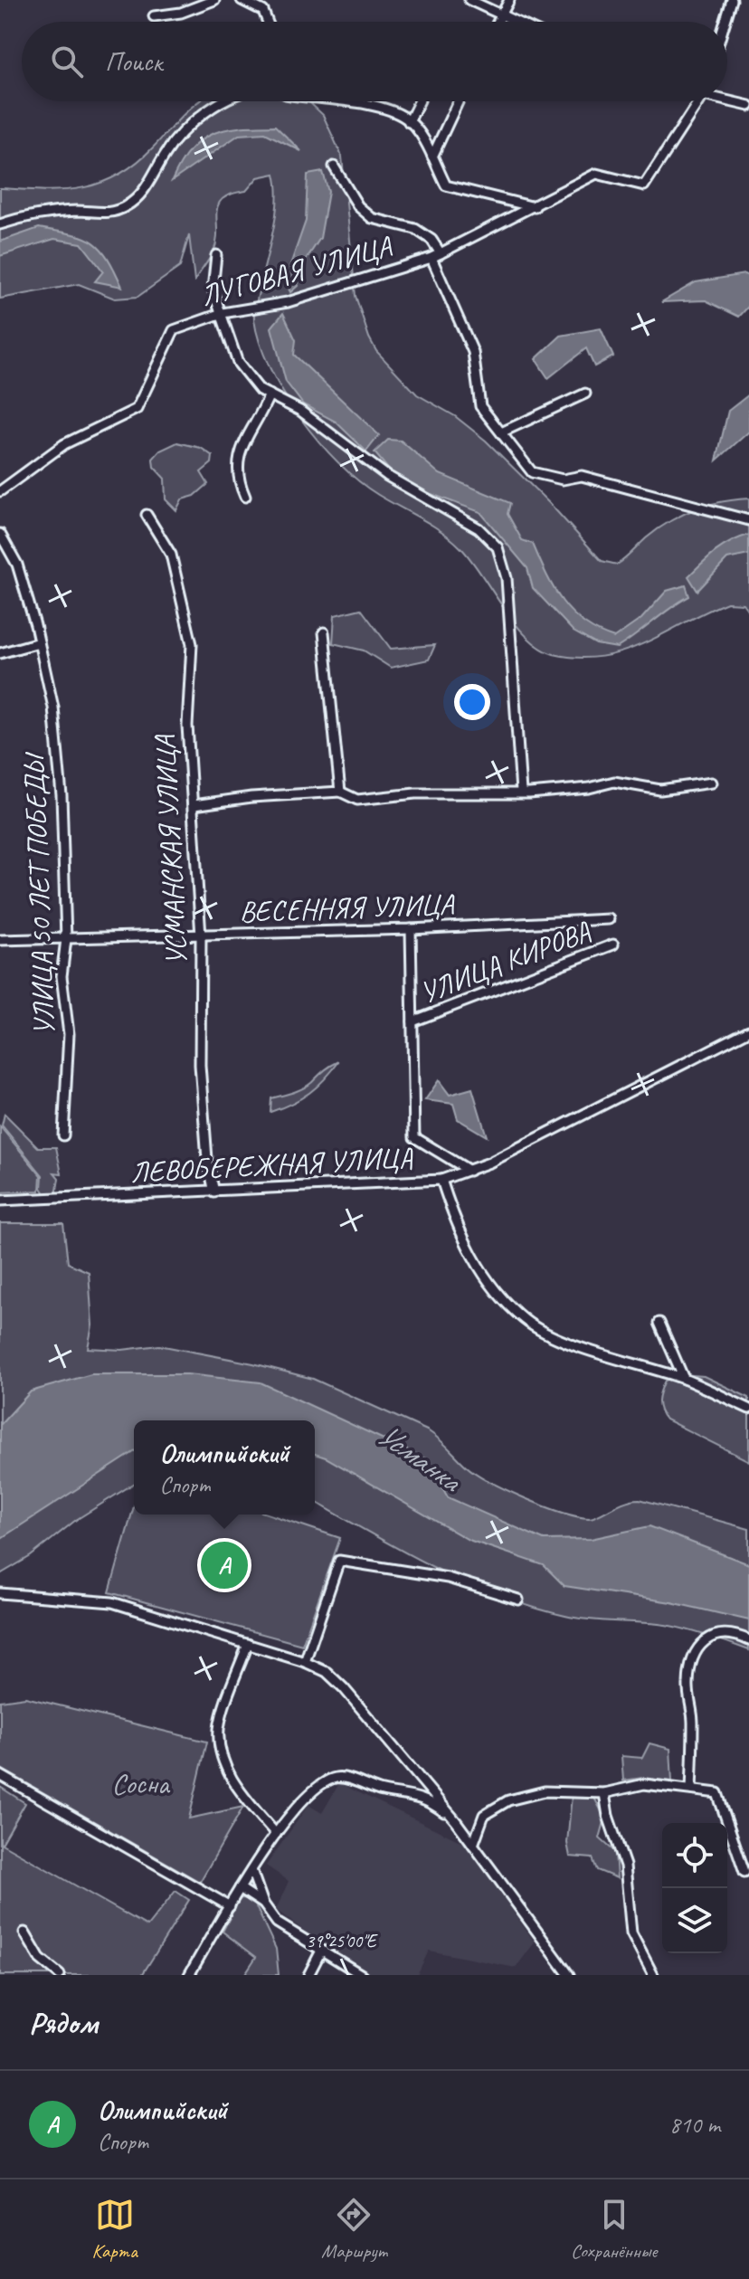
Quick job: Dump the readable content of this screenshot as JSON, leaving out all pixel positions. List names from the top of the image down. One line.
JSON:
{"streets":{"street":["ЛУГОВАЯ УЛИЦА","УСМАНСКАЯ УЛИЦА","УЛИЦА 50 ЛЕТ ПОБЕДЫ","ВЕСЕННЯЯ УЛИЦА","УЛИЦА КИРОВА","ЛЕВОБЕРЕЖНАЯ УЛИЦА"]},"crossings":[["УСМАНСКАЯ УЛИЦА","ВЕСЕННЯЯ УЛИЦА"],["УСМАНСКАЯ УЛИЦА","ЛЕВОБЕРЕЖНАЯ УЛИЦА"],["УЛИЦА 50 ЛЕТ ПОБЕДЫ","ВЕСЕННЯЯ УЛИЦА"]],"water":["Усманка"],"parks":["Сосна"],"page":{"search":"Поиск","popup":["Олимпийский","Спорт"],"pins":"A","heading":"Рядом","list":[{"mark":"A","name":"Олимпийский","note":"Спорт","value":"810 m"}],"nav":["Карта","Маршрут","Сохранённые"]},"coordinates":["39°25'00\"E"]}
